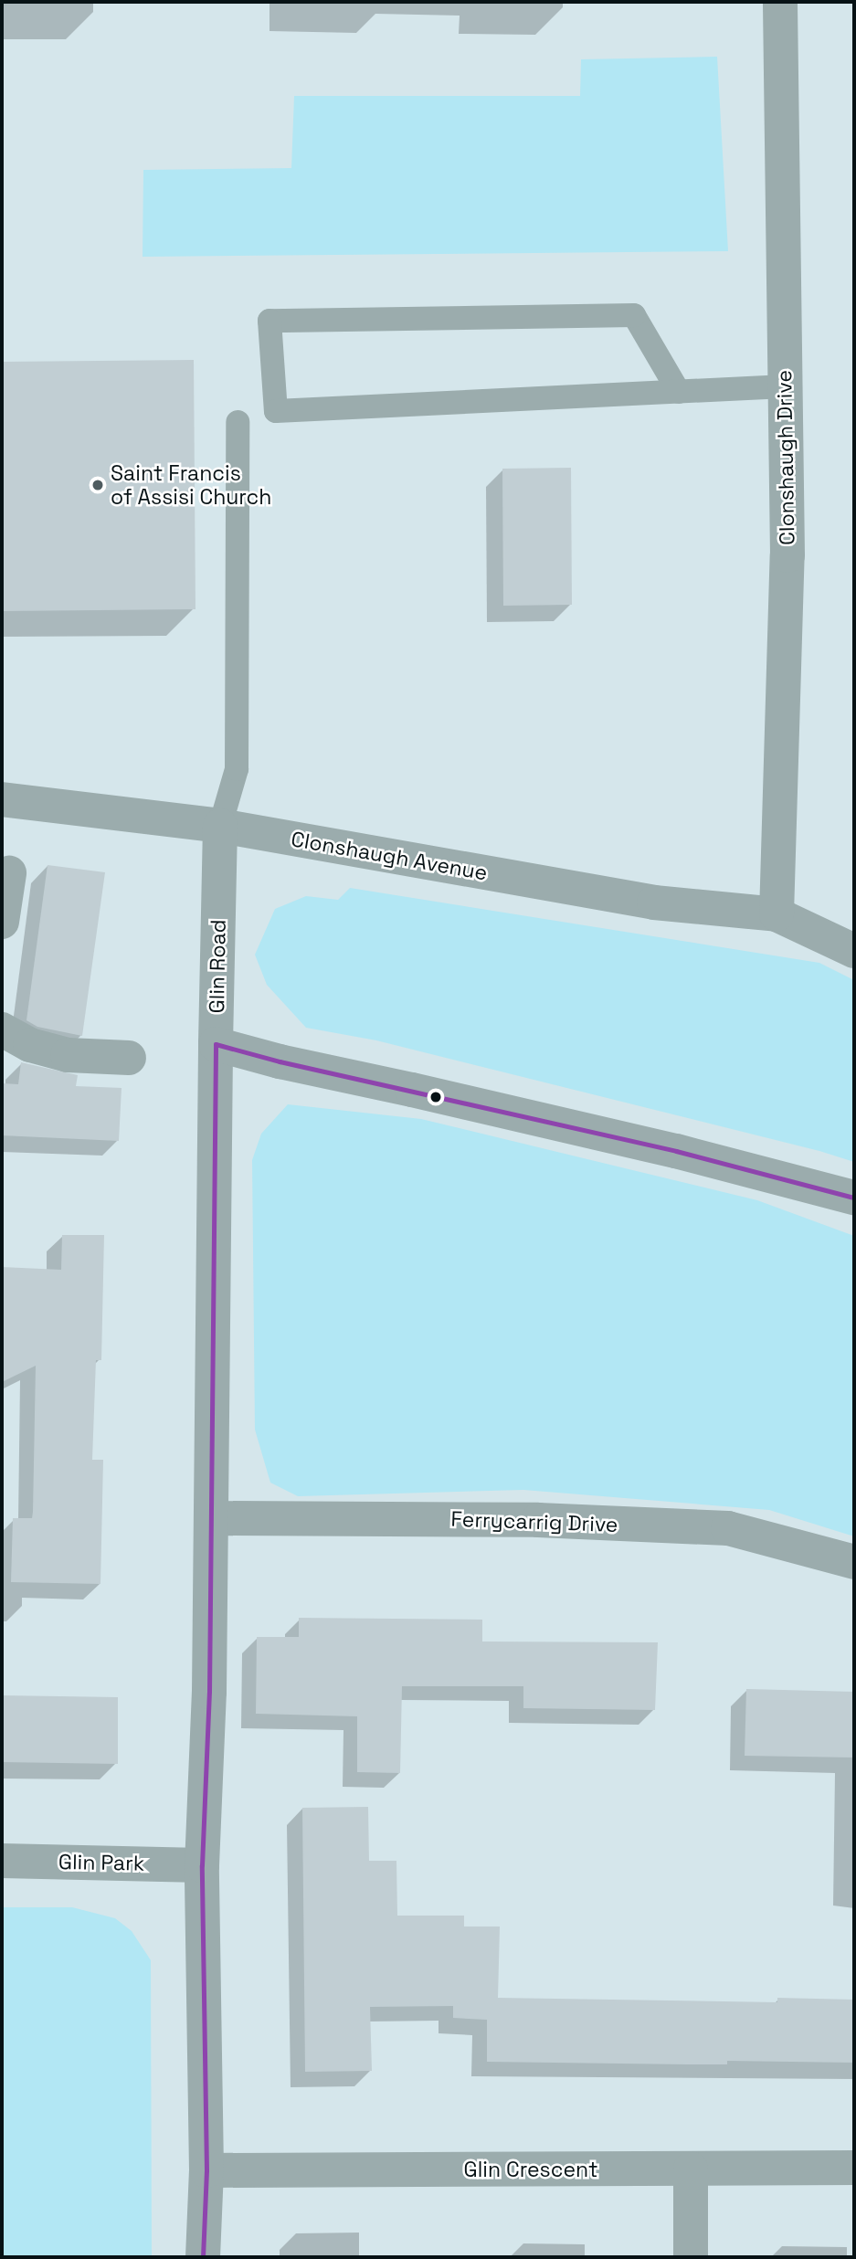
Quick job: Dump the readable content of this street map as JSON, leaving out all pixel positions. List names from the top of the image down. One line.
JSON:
{"streets":{"street":["Clonshaugh Drive","Clonshaugh Avenue","Glin Road","Ferrycarrig Drive","Glin Park","Glin Crescent"]},"crossings":[["Clonshaugh Drive","Clonshaugh Avenue"],["Clonshaugh Avenue","Glin Road"],["Glin Road","Ferrycarrig Drive"],["Glin Road","Glin Park"],["Glin Road","Glin Crescent"]],"places":["Saint Francis of Assisi Church"]}
